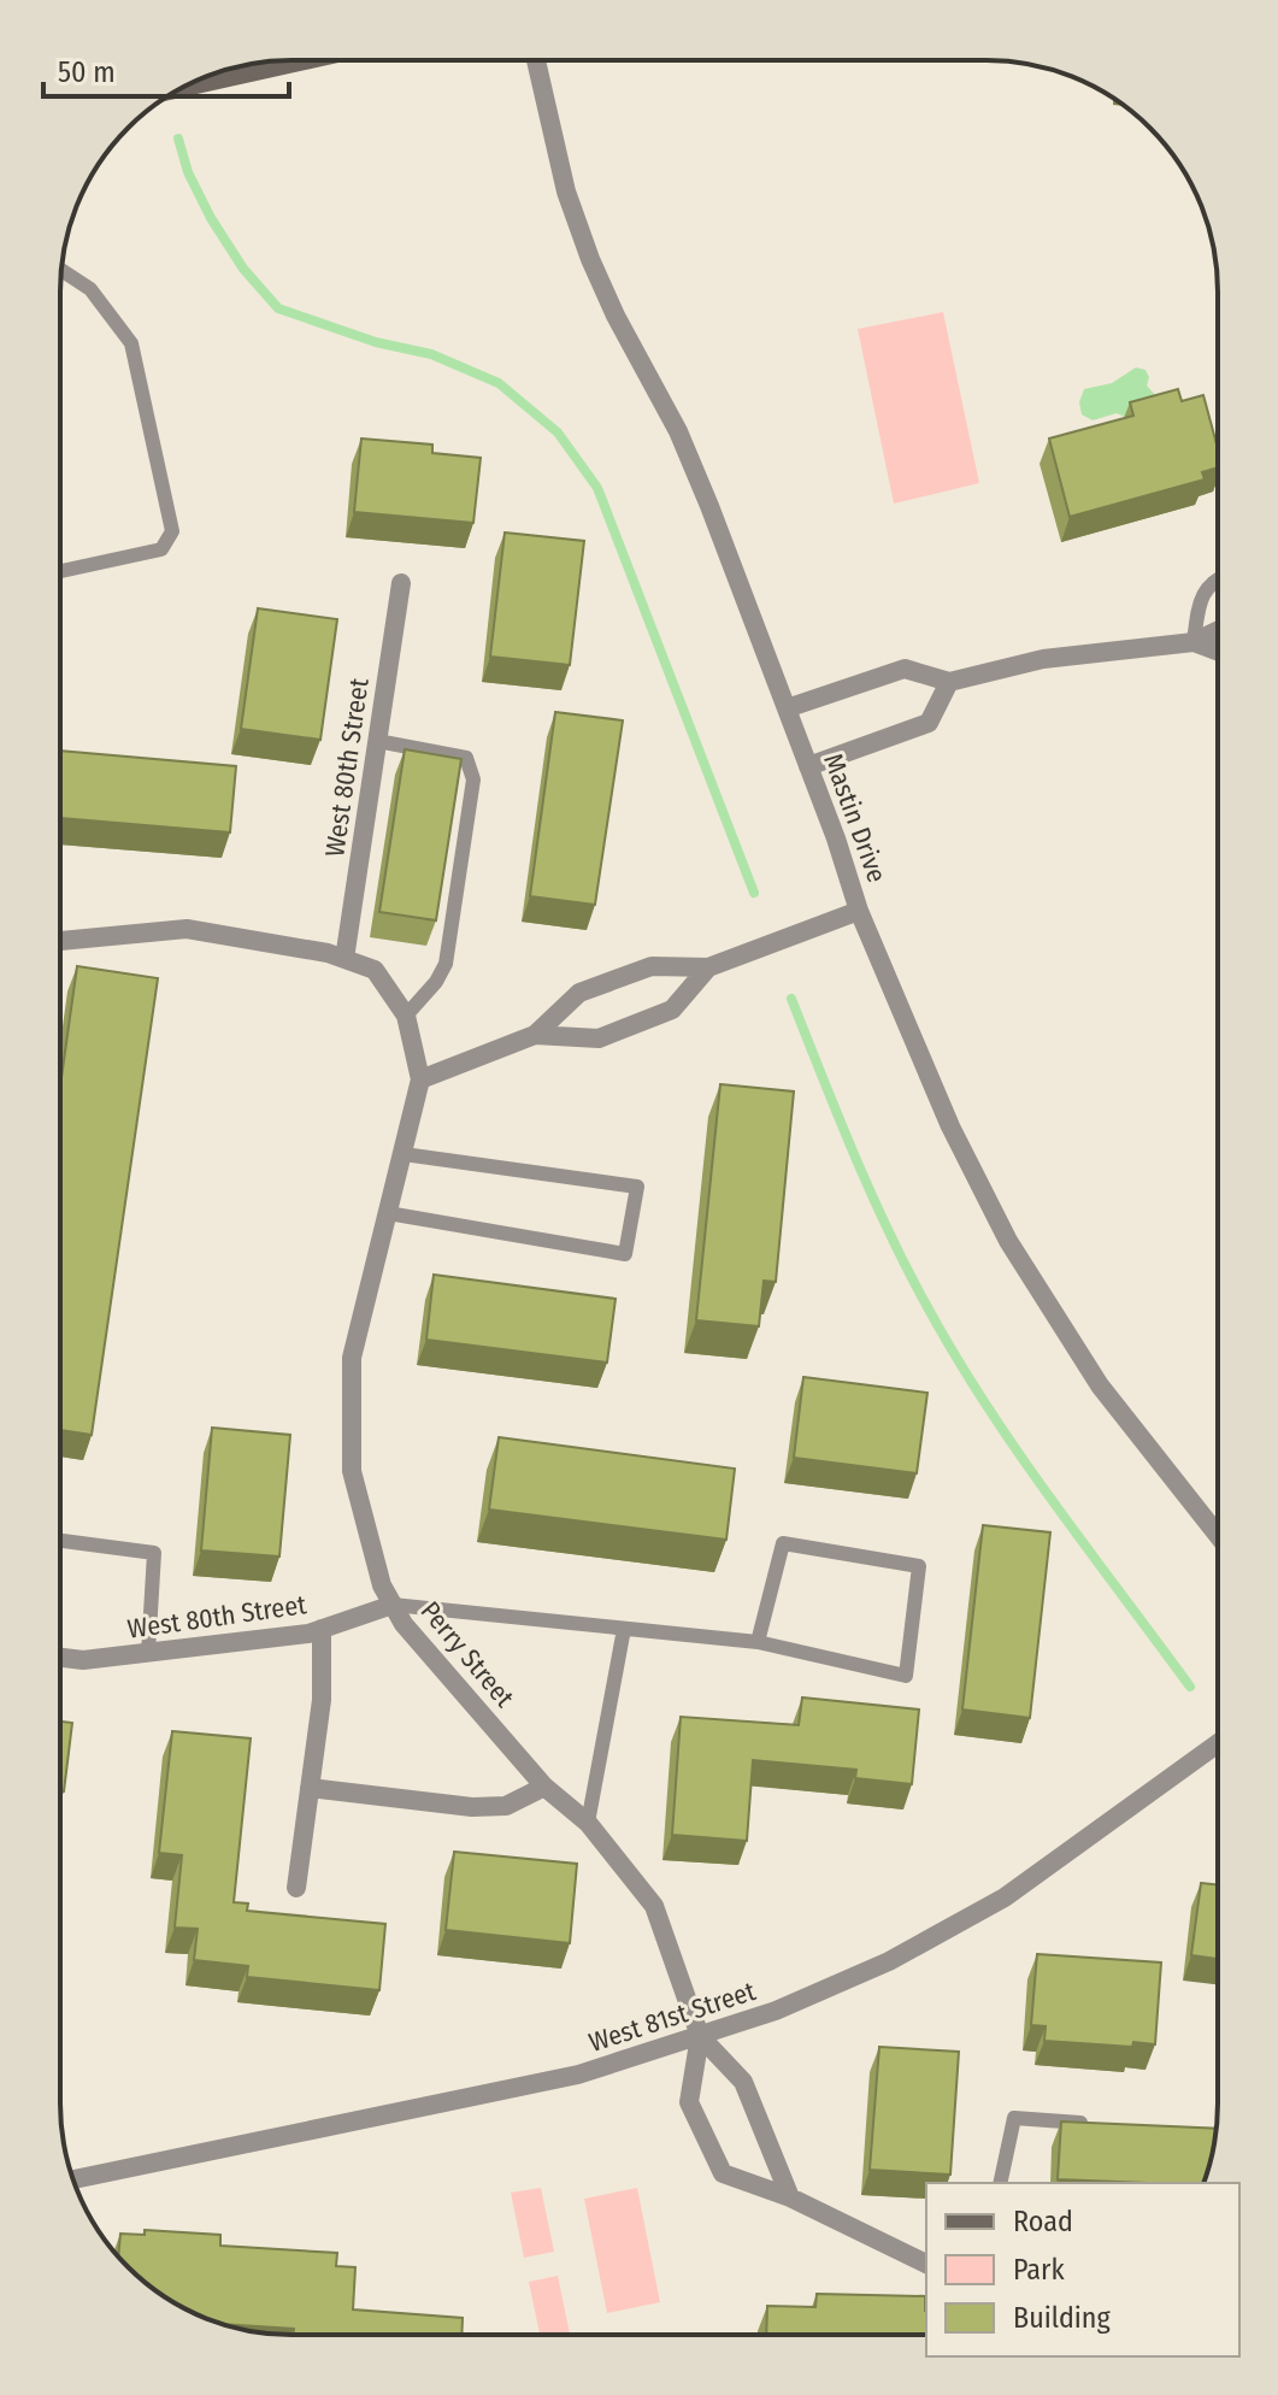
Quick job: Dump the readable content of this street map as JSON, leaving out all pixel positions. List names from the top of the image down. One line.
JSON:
{"streets":{"street":["West 80th Street","Mastin Drive","Perry Street","West 81st Street"]},"crossings":[["West 80th Street","Perry Street"],["Perry Street","West 81st Street"]],"legend":["Road","Park","Building"],"scale_bar":"50 m"}
